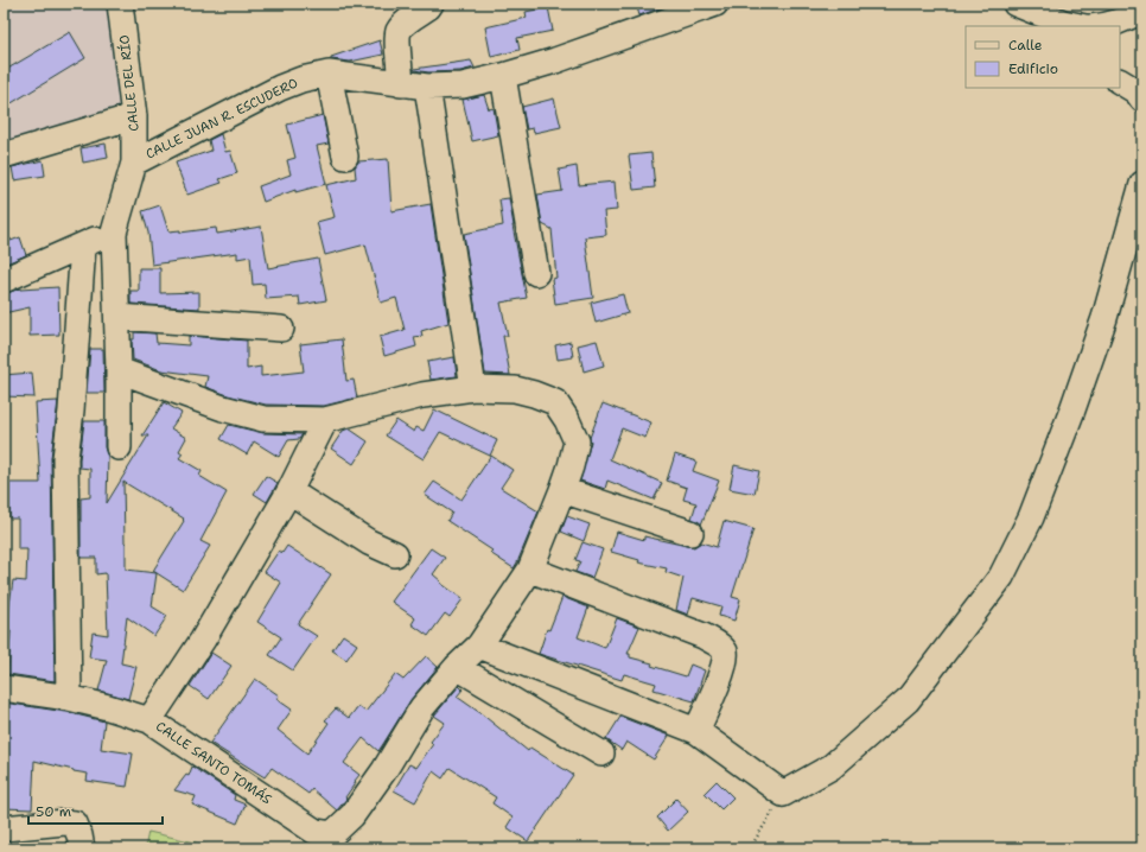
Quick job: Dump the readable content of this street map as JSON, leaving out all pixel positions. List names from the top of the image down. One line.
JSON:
{"streets":{"street":["CALLE DEL RÍO","CALLE JUAN R. ESCUDERO","CALLE SANTO TOMÁS"]},"crossings":[["CALLE DEL RÍO","CALLE JUAN R. ESCUDERO"]],"legend":["Calle","Edificio"],"scale_bar":"50 m"}
